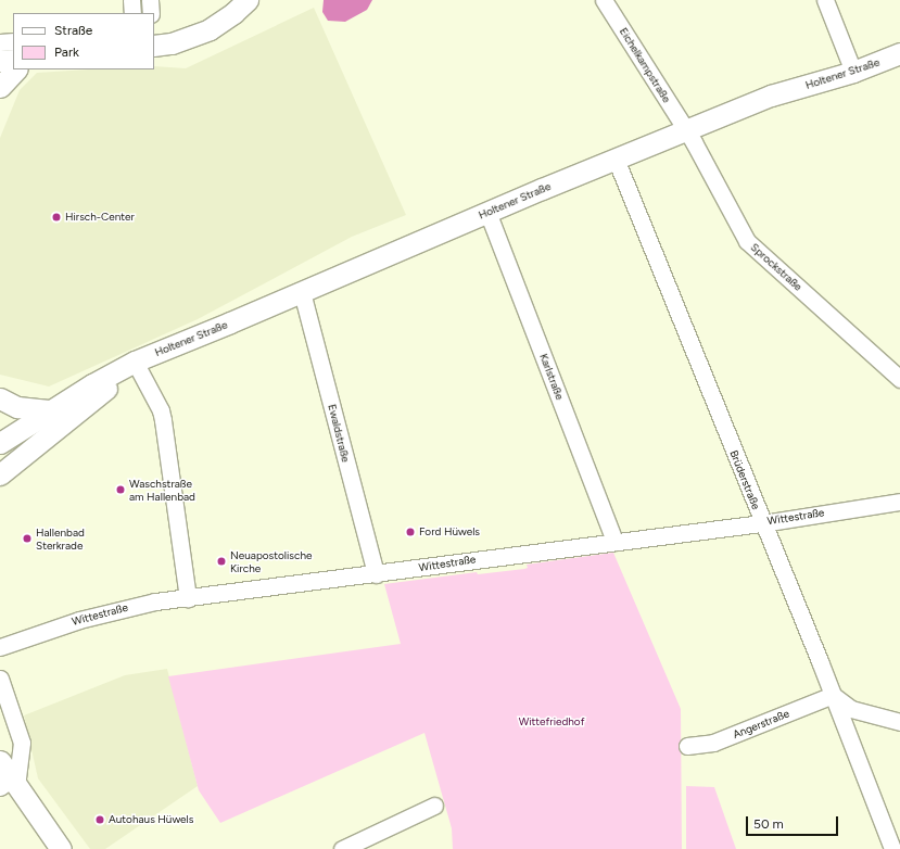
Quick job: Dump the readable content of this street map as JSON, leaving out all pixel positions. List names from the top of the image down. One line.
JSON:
{"streets":{"main road":["Holtener Straße"],"street":["Eichelkampstraße","Sprockstraße","Karlstraße","Ewaldstraße","Brüderstraße","Wittestraße","Angerstraße"]},"crossings":[["Eichelkampstraße","Holtener Straße"],["Eichelkampstraße","Sprockstraße"],["Holtener Straße","Sprockstraße"],["Holtener Straße","Karlstraße"],["Holtener Straße","Ewaldstraße"],["Holtener Straße","Brüderstraße"],["Karlstraße","Wittestraße"],["Ewaldstraße","Wittestraße"],["Brüderstraße","Wittestraße"],["Brüderstraße","Angerstraße"]],"parks":["Wittefriedhof"],"places":["Hirsch-Center","Waschstraße am Hallenbad","Ford Hüwels","Hallenbad Sterkrade","Neuapostolische Kirche","Autohaus Hüwels"],"legend":["Straße","Park"],"scale_bar":"50 m"}
